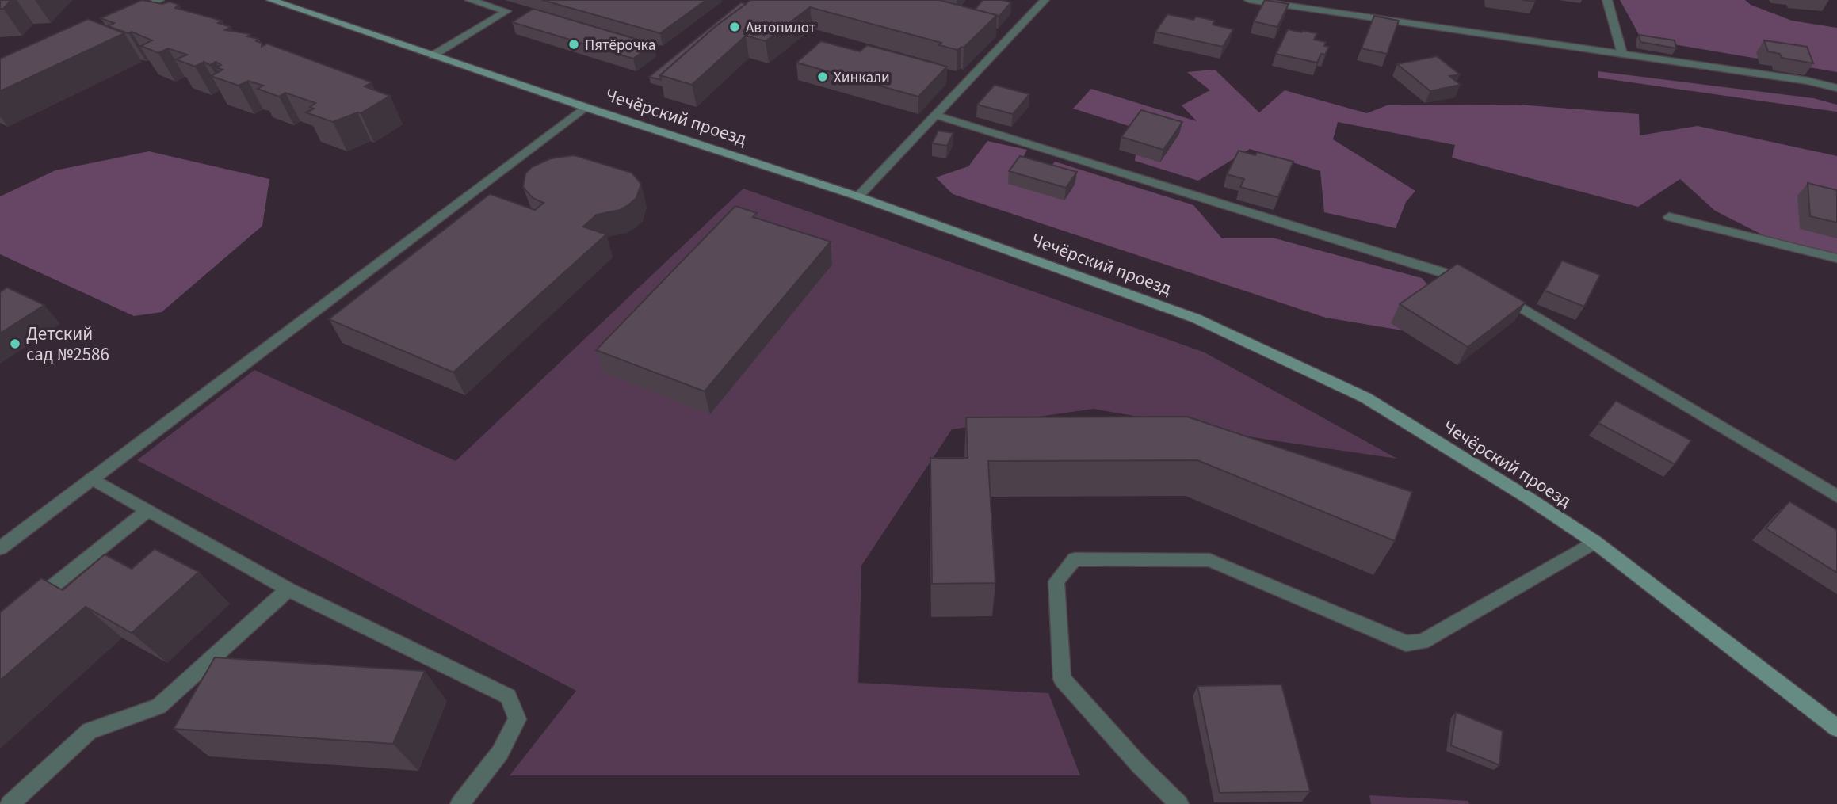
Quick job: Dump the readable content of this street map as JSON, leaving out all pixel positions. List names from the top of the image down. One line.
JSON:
{"streets":{"main road":["Чечёрский проезд"]},"places":["Автопилот","Пятёрочка","Хинкали","Детский сад №2586"]}
